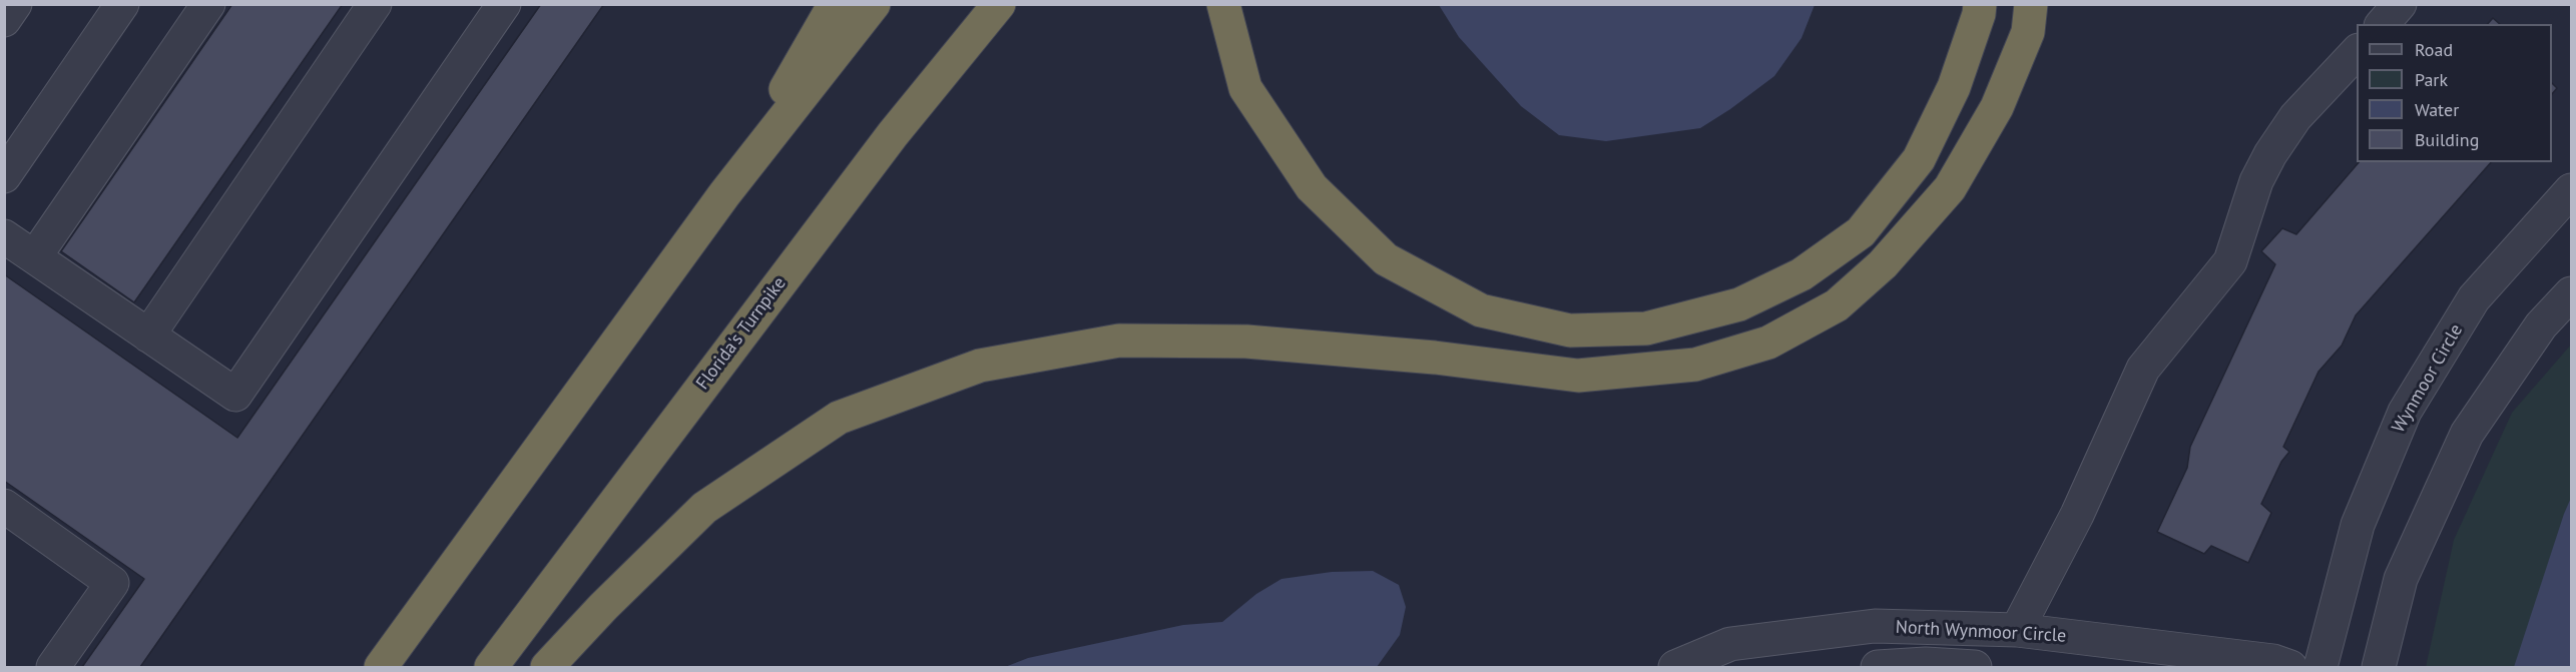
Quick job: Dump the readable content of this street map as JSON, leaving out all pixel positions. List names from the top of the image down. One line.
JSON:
{"streets":{"highway":["Florida's Turnpike"],"street":["Wynmoor Circle","North Wynmoor Circle"]},"legend":["Road","Park","Water","Building"]}
